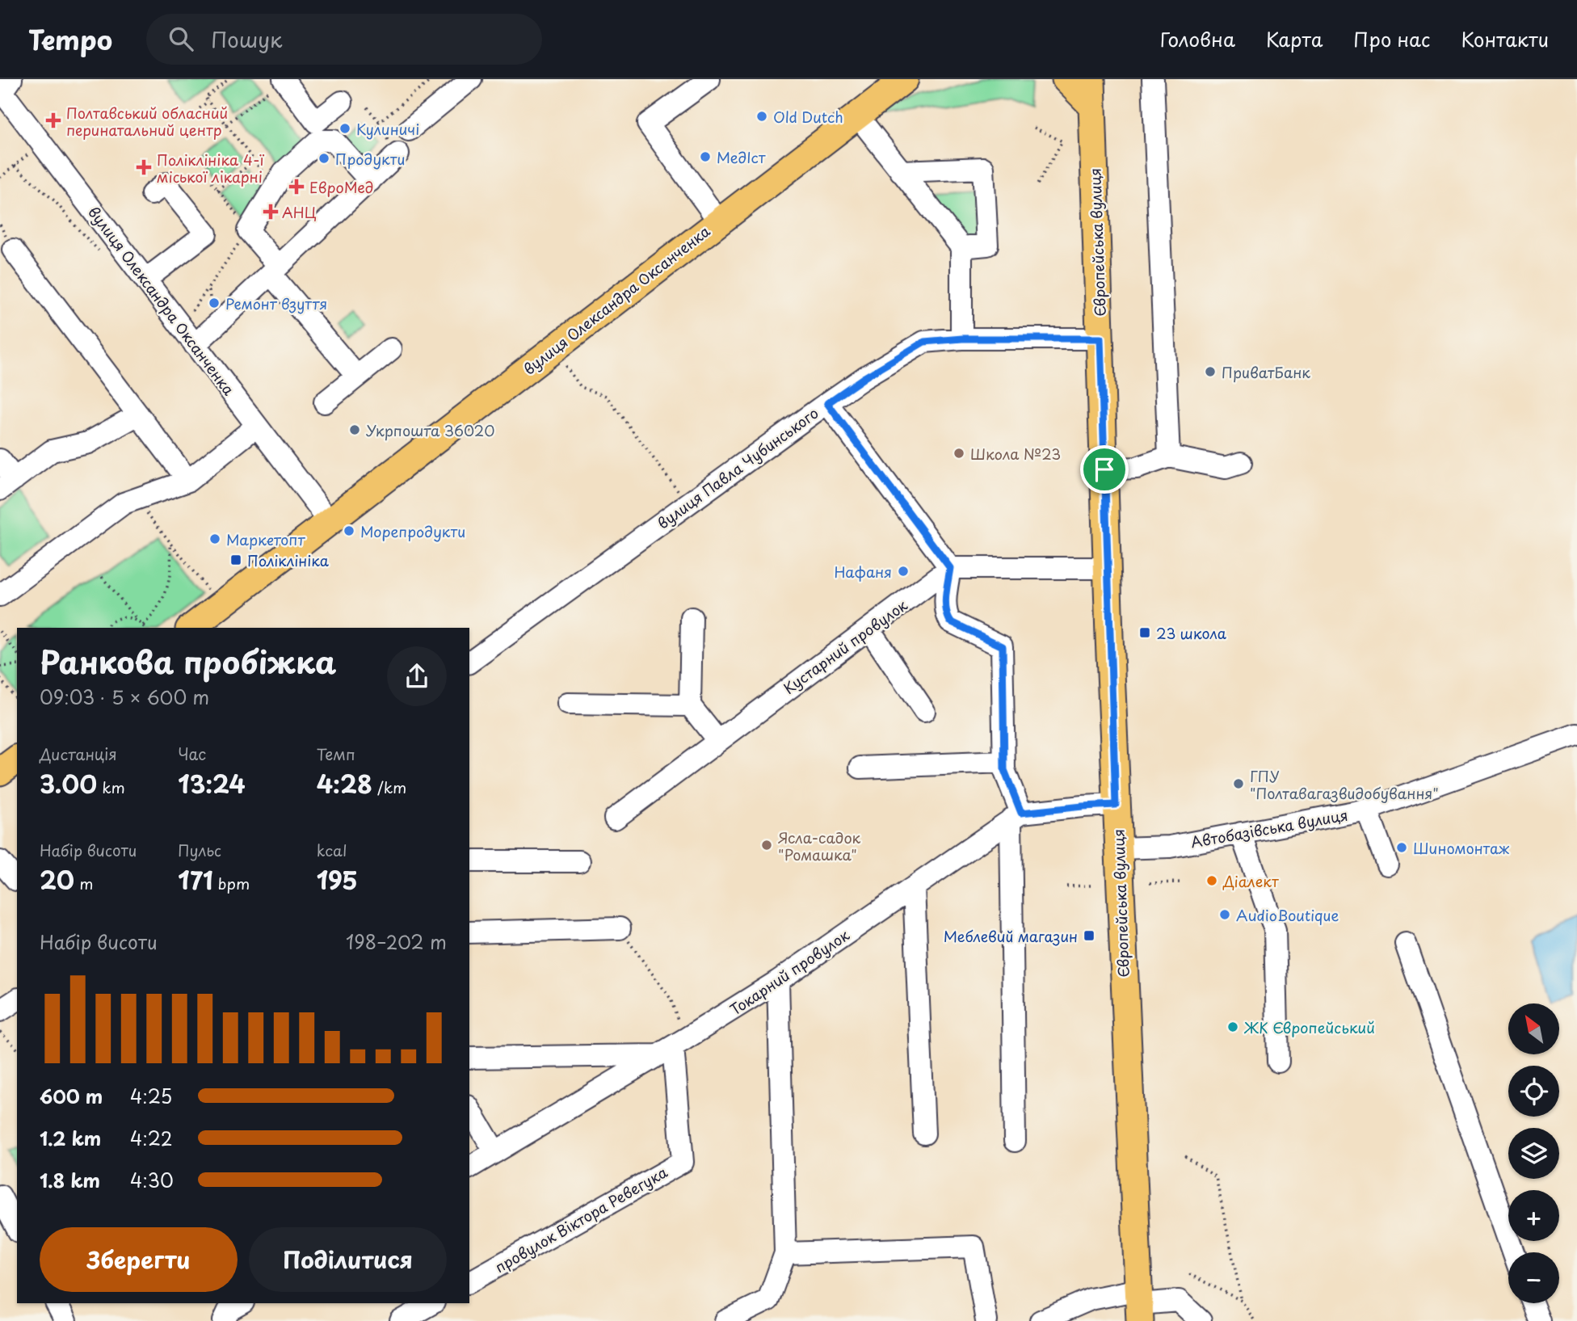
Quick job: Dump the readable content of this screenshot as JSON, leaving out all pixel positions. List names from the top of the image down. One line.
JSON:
{"streets":{"main road":["Європейська вулиця","вулиця Олександра Оксанченка"],"street":["вулиця Павла Чубинського","Кустарний провулок","Автобазівська вулиця","Токарний провулок","провулок Віктора Ревегука"]},"crossings":[["Європейська вулиця","вулиця Павла Чубинського"],["Європейська вулиця","Автобазівська вулиця"],["Європейська вулиця","Токарний провулок"],["Токарний провулок","провулок Віктора Ревегука"]],"places":{"other":["Old Dutch","Кулиничі","МедІст","Продукти","Ремонт взуття","ПриватБанк","Укрпошта 36020","Школа №23","Морепродукти","Маркетопт","Нафаня","ГПУ \"Полтавагазвидобування\"","Ясла-садок \"Ромашка\"","Шиномонтаж","Діалект","AudioBoutique","ЖК Європейський"],"health":["Полтавський обласний перинатальний центр","Поліклініка 4-ї міської лікарні","ЕвроМед","АНЦ"],"transit":["Поліклініка","23 школа","Меблевий магазин"]},"north":"top left","page":{"header":"Tempo","search":"Пошук","nav":["Головна","Карта","Про нас","Контакти"],"heading":["Ранкова пробіжка","09:03 · 5 × 600 m"],"stats":[["Дистанція","3.00 km"],["Час","13:24"],["Темп","4:28 /km"],["Набір висоти","20 m"],["Пульс","171 bpm"],["kcal","195"]],"chart":["Набір висоти","198–202 m"],"map_buttons":["+","−"],"list":[{"name":"600 m","note":"4:25"},{"name":"1.2 km","note":"4:22"},{"name":"1.8 km","note":"4:30"}],"buttons":["Зберегти","Поділитися"]}}
